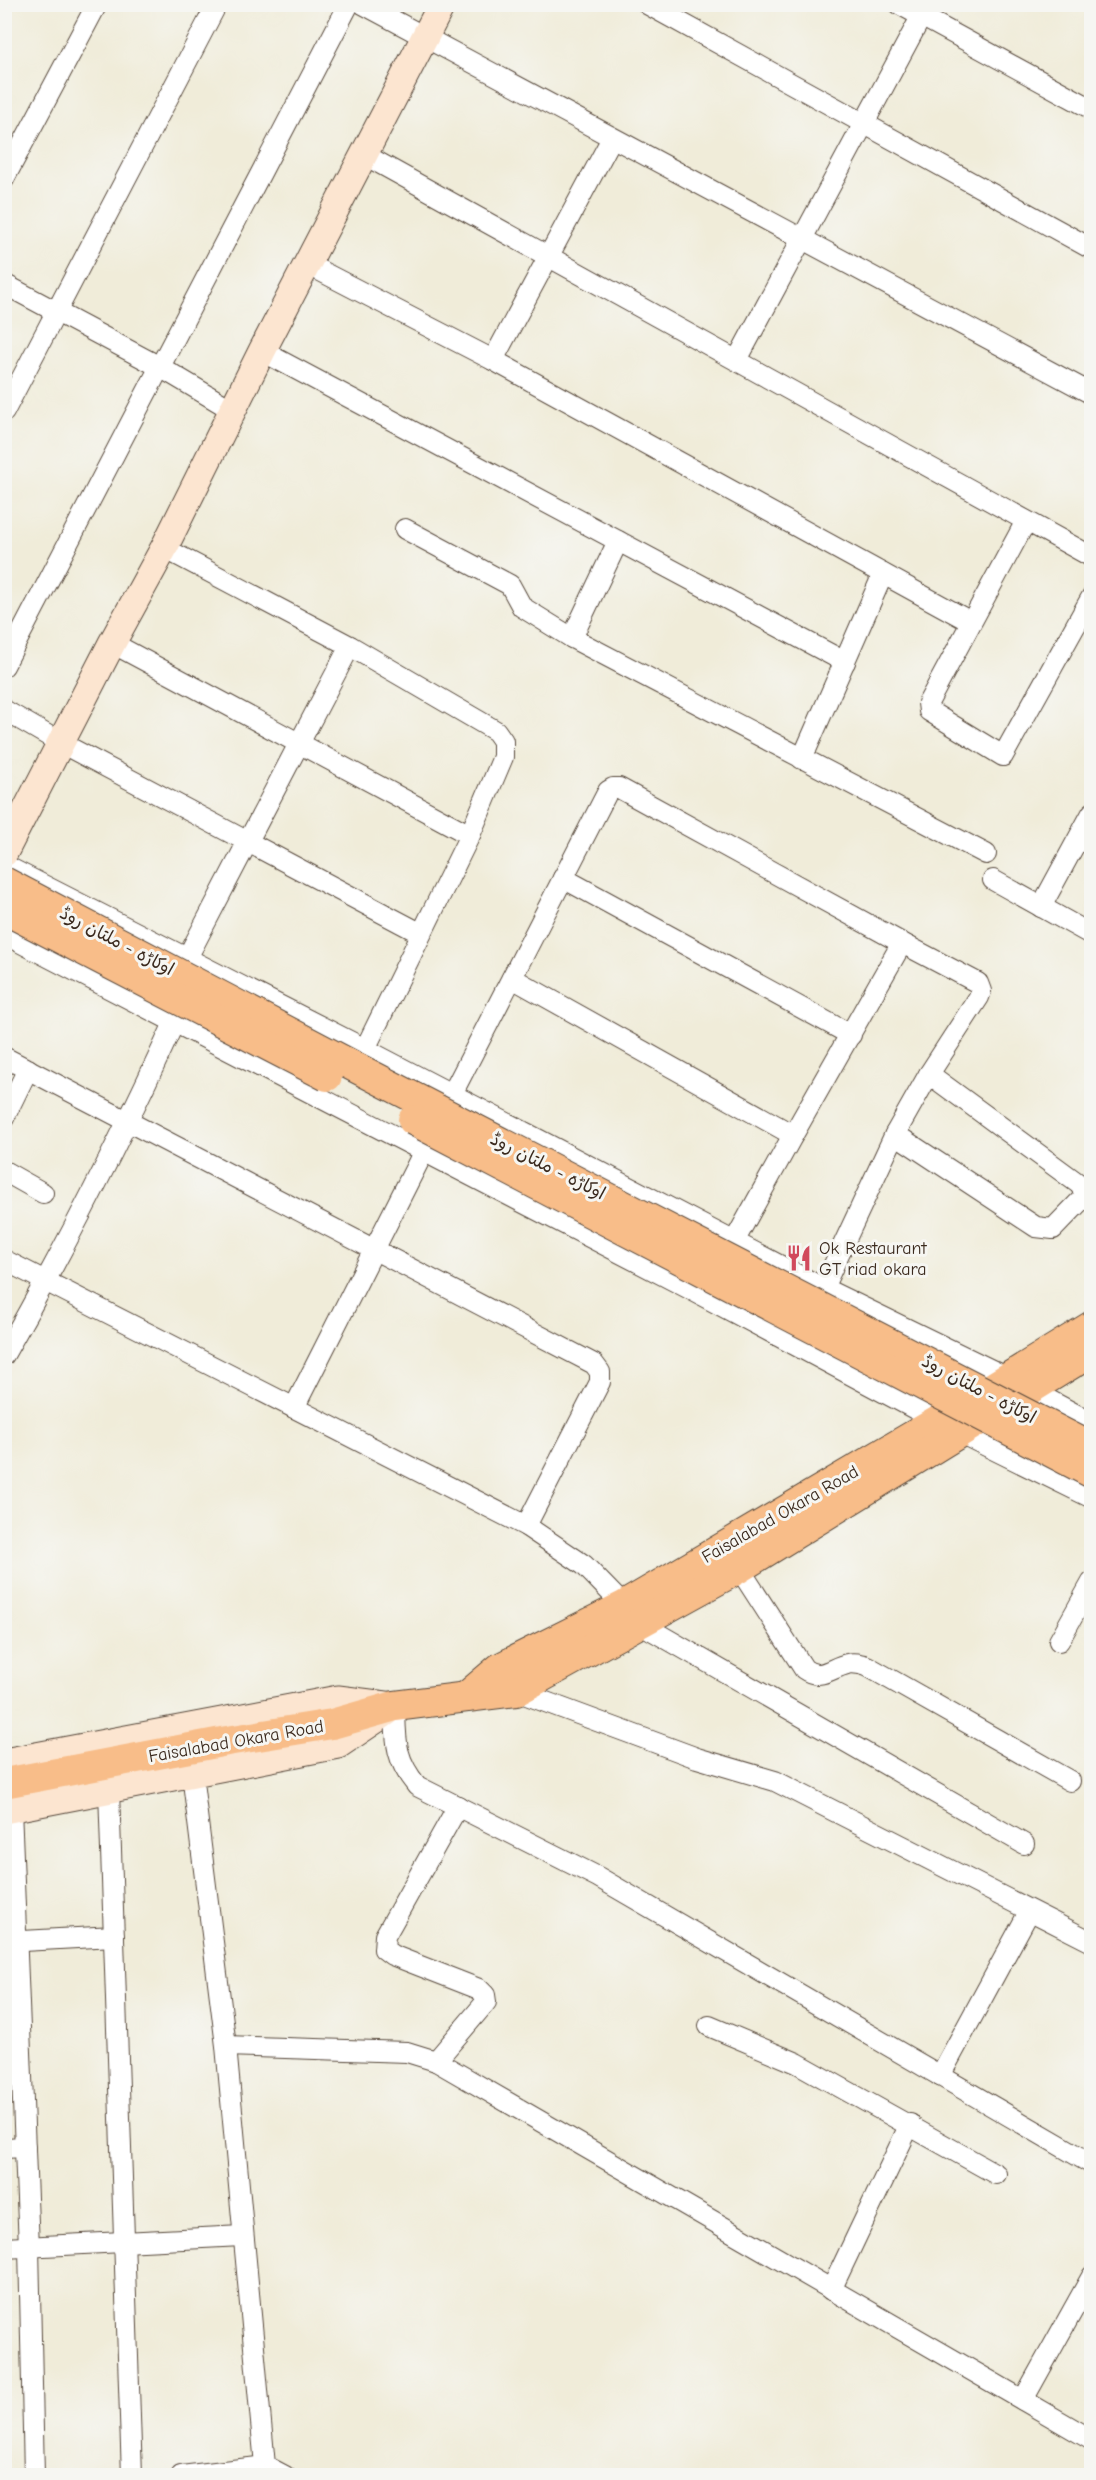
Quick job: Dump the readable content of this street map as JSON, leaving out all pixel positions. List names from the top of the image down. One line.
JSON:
{"streets":{"main road":["اوکاڑہ - ملتان روڈ","Faisalabad Okara Road"]},"places":{"restaurant":["Ok Restaurant GT riad okara"]}}
